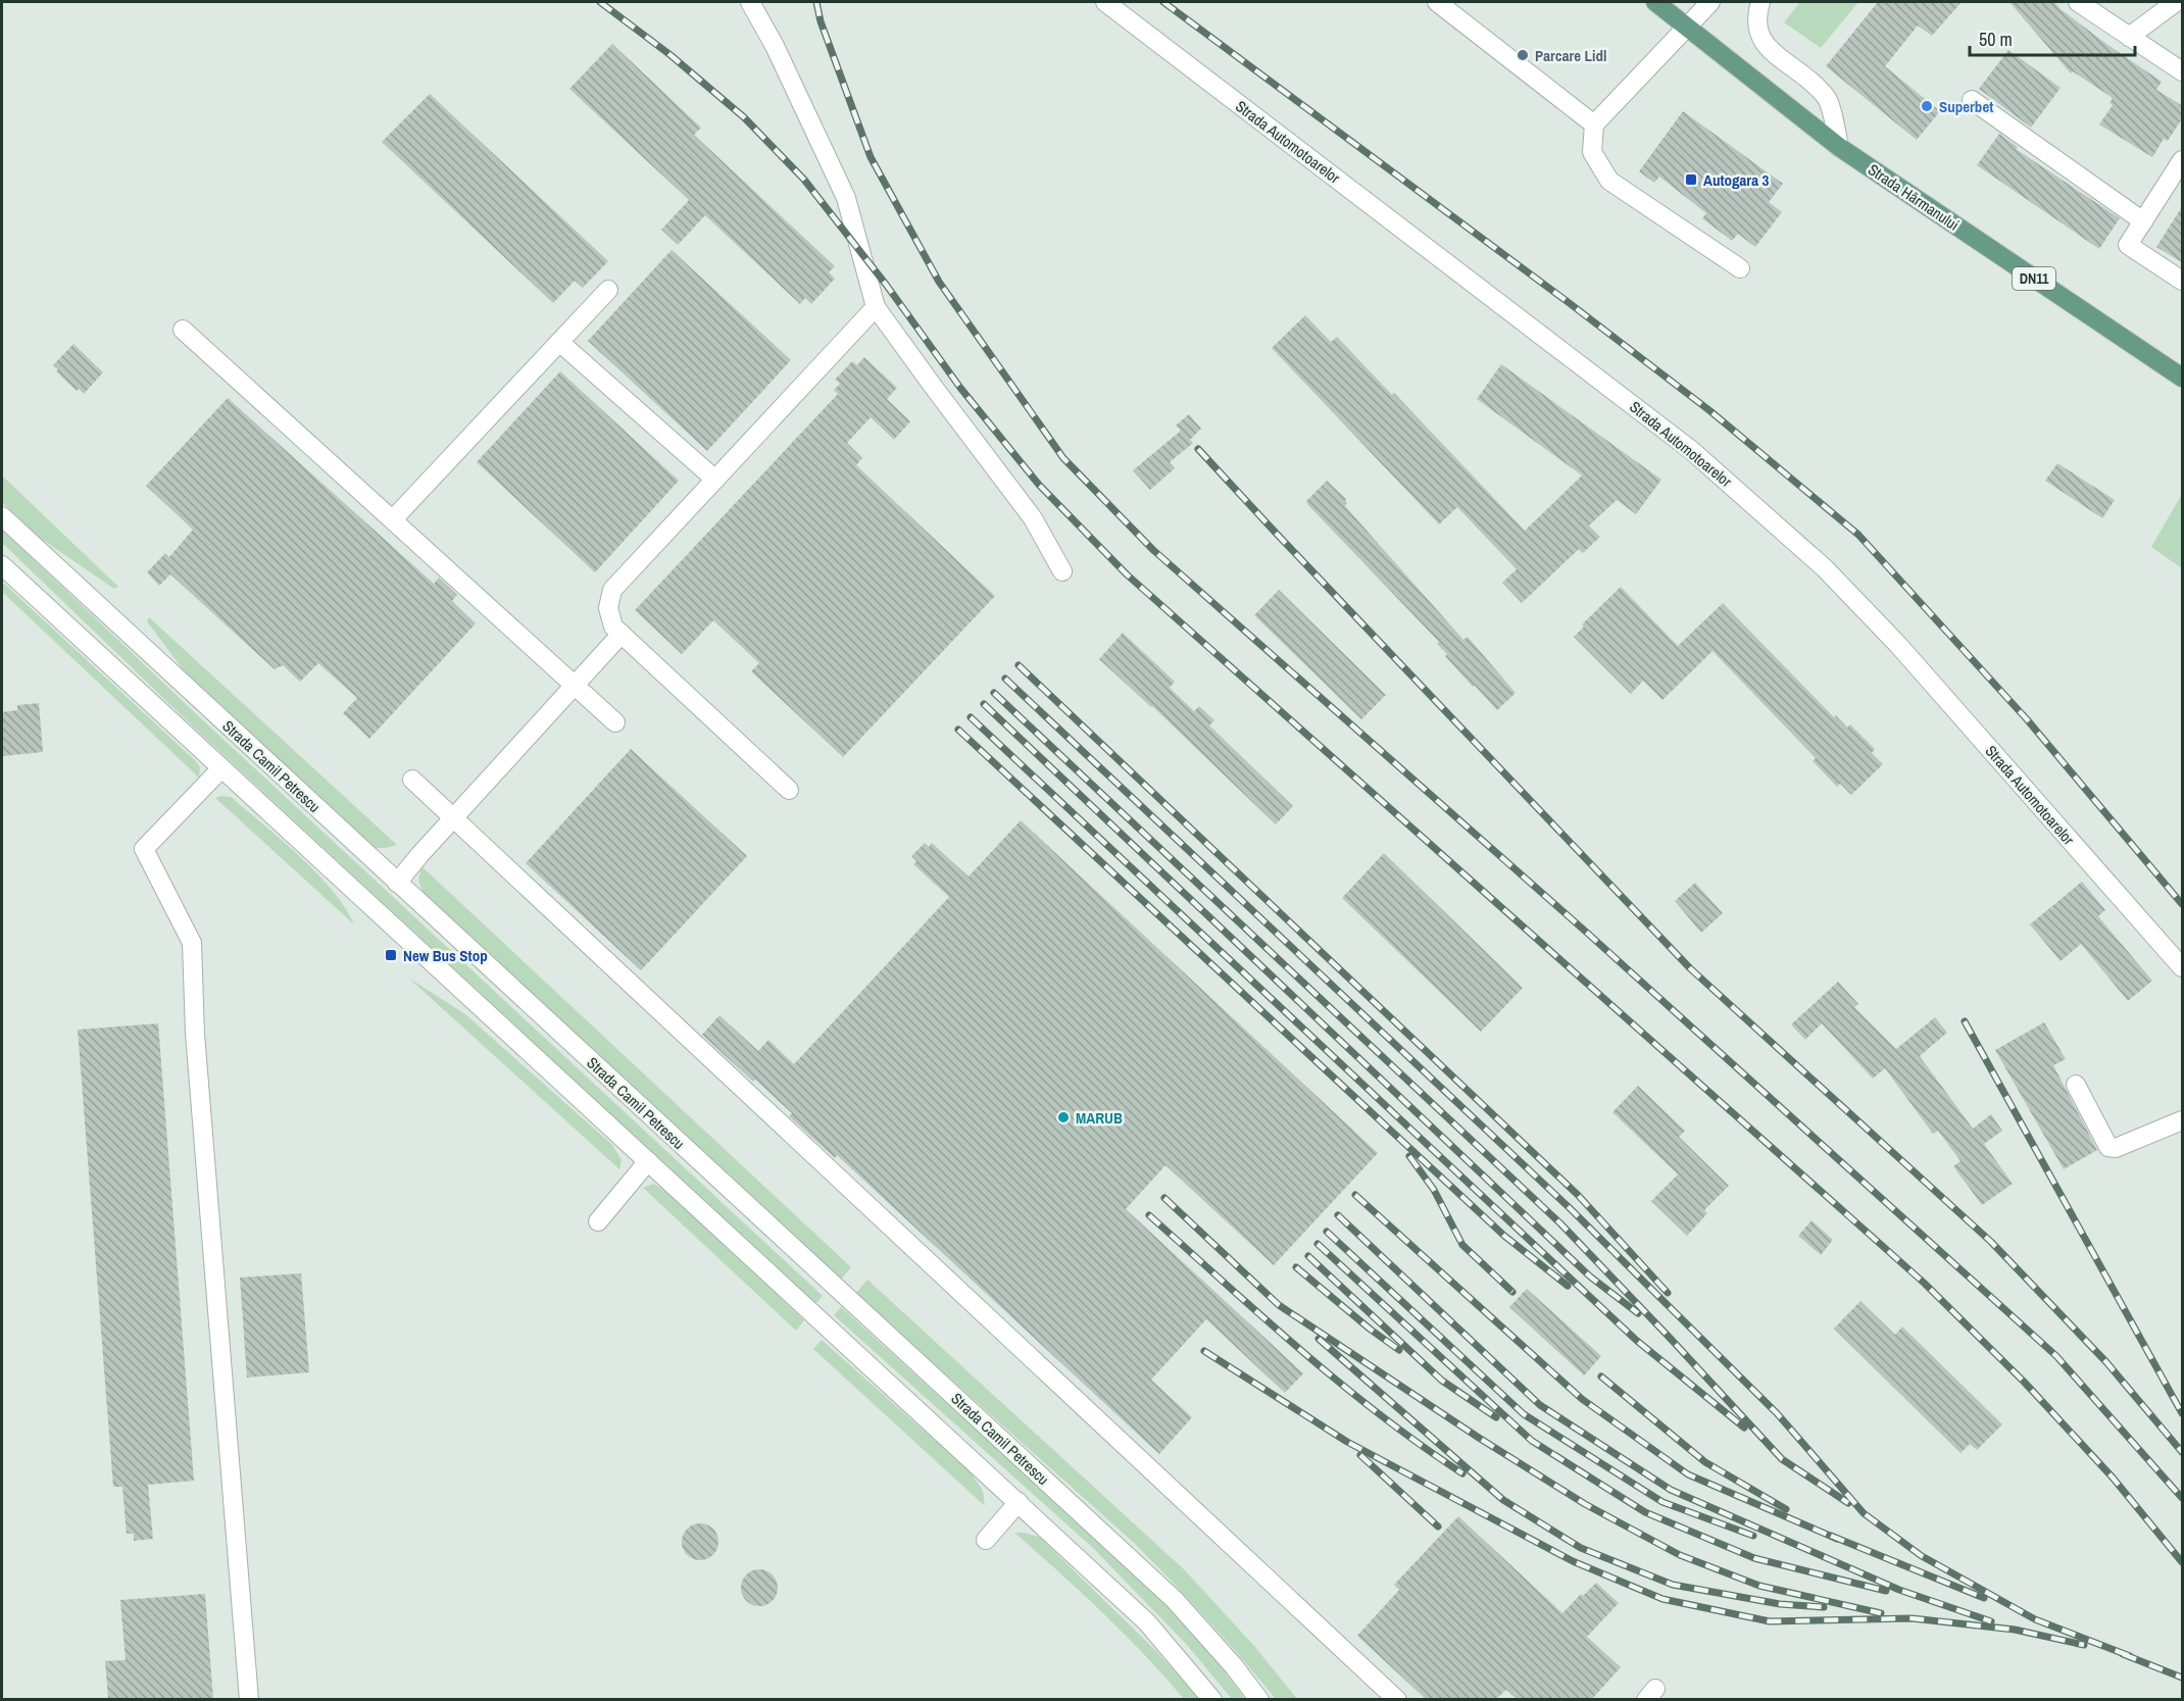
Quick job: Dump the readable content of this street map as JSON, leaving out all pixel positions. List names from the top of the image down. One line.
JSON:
{"streets":{"main road":["Strada Hărmanului","DN11"],"street":["Strada Automotoarelor","Strada Camil Petrescu"]},"places":{"other":["Parcare Lidl","Superbet","MARUB"],"transit":["Autogara 3","New Bus Stop"]},"scale_bar":"50 m"}
